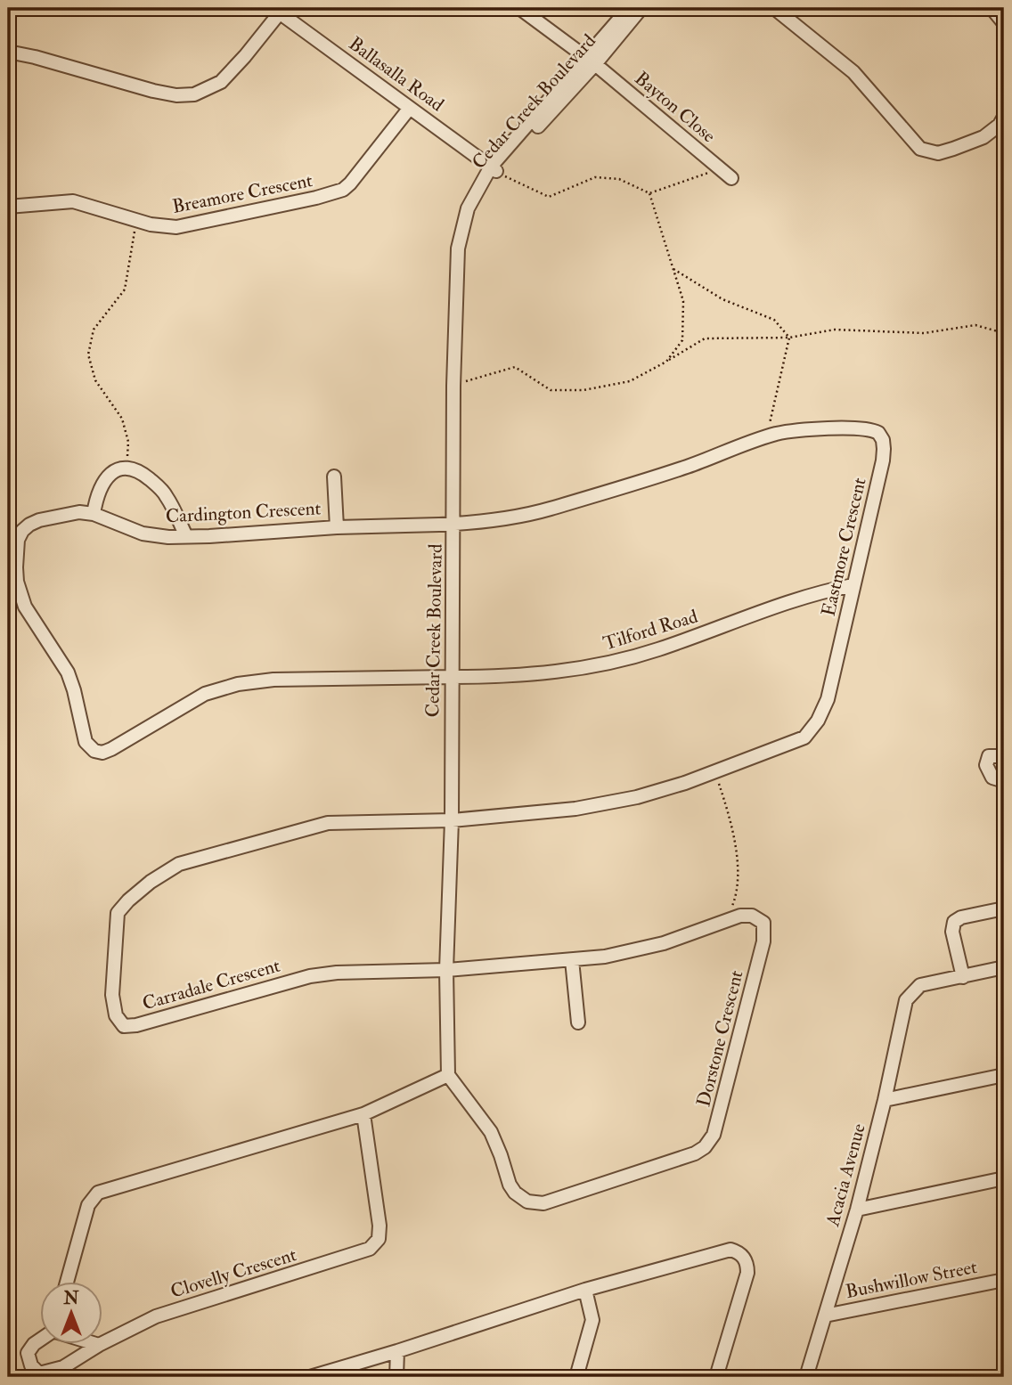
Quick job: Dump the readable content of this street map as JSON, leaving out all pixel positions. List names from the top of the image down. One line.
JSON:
{"streets":{"street":["Ballasalla Road","Cedar Creek Boulevard","Bayton Close","Breamore Crescent","Cardington Crescent","Eastmore Crescent","Tilford Road","Carradale Crescent","Dorstone Crescent","Acacia Avenue","Clovelly Crescent","Bushwillow Street"]},"crossings":[["Ballasalla Road","Cedar Creek Boulevard"],["Ballasalla Road","Breamore Crescent"],["Cedar Creek Boulevard","Bayton Close"],["Cedar Creek Boulevard","Cardington Crescent"],["Cedar Creek Boulevard","Eastmore Crescent"],["Cedar Creek Boulevard","Tilford Road"],["Cedar Creek Boulevard","Carradale Crescent"],["Cedar Creek Boulevard","Dorstone Crescent"],["Cardington Crescent","Eastmore Crescent"],["Cardington Crescent","Tilford Road"],["Eastmore Crescent","Tilford Road"],["Eastmore Crescent","Carradale Crescent"],["Carradale Crescent","Dorstone Crescent"],["Acacia Avenue","Bushwillow Street"]],"north":"top"}
